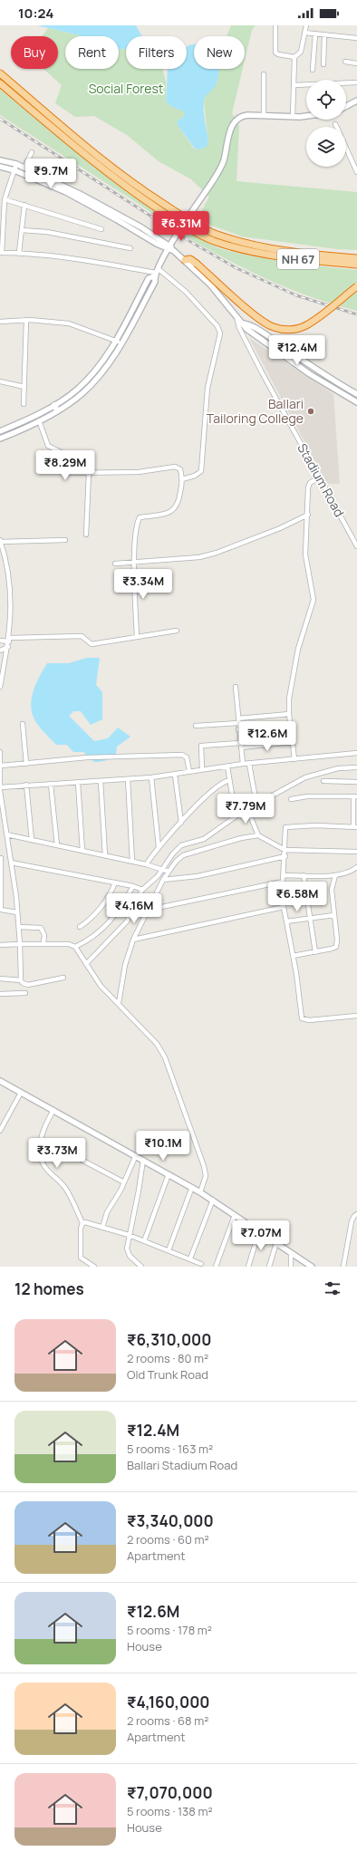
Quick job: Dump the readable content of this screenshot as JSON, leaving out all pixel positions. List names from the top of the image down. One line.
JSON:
{"streets":{"highway":["NH 67"],"street":["Stadium Road"]},"parks":["Social Forest"],"places":["Ballari Tailoring College"],"page":{"status":"10:24","chip":["Buy","Rent","Filters","New"],"price":["₹9.7M","₹6.31M","₹12.4M","₹8.29M","₹3.34M","₹12.6M","₹7.79M","₹6.58M","₹4.16M","₹10.1M","₹3.73M","₹7.07M"],"heading":"12 homes","list":[{"name":"₹6,310,000","note":"2 rooms · 80 m² · Old Trunk Road"},{"name":"₹12.4M","note":"5 rooms · 163 m² · Ballari Stadium Road"},{"name":"₹3,340,000","note":"2 rooms · 60 m² · Apartment"},{"name":"₹12.6M","note":"5 rooms · 178 m² · House"},{"name":"₹4,160,000","note":"2 rooms · 68 m² · Apartment"},{"name":"₹7,070,000","note":"5 rooms · 138 m² · House"}]}}
